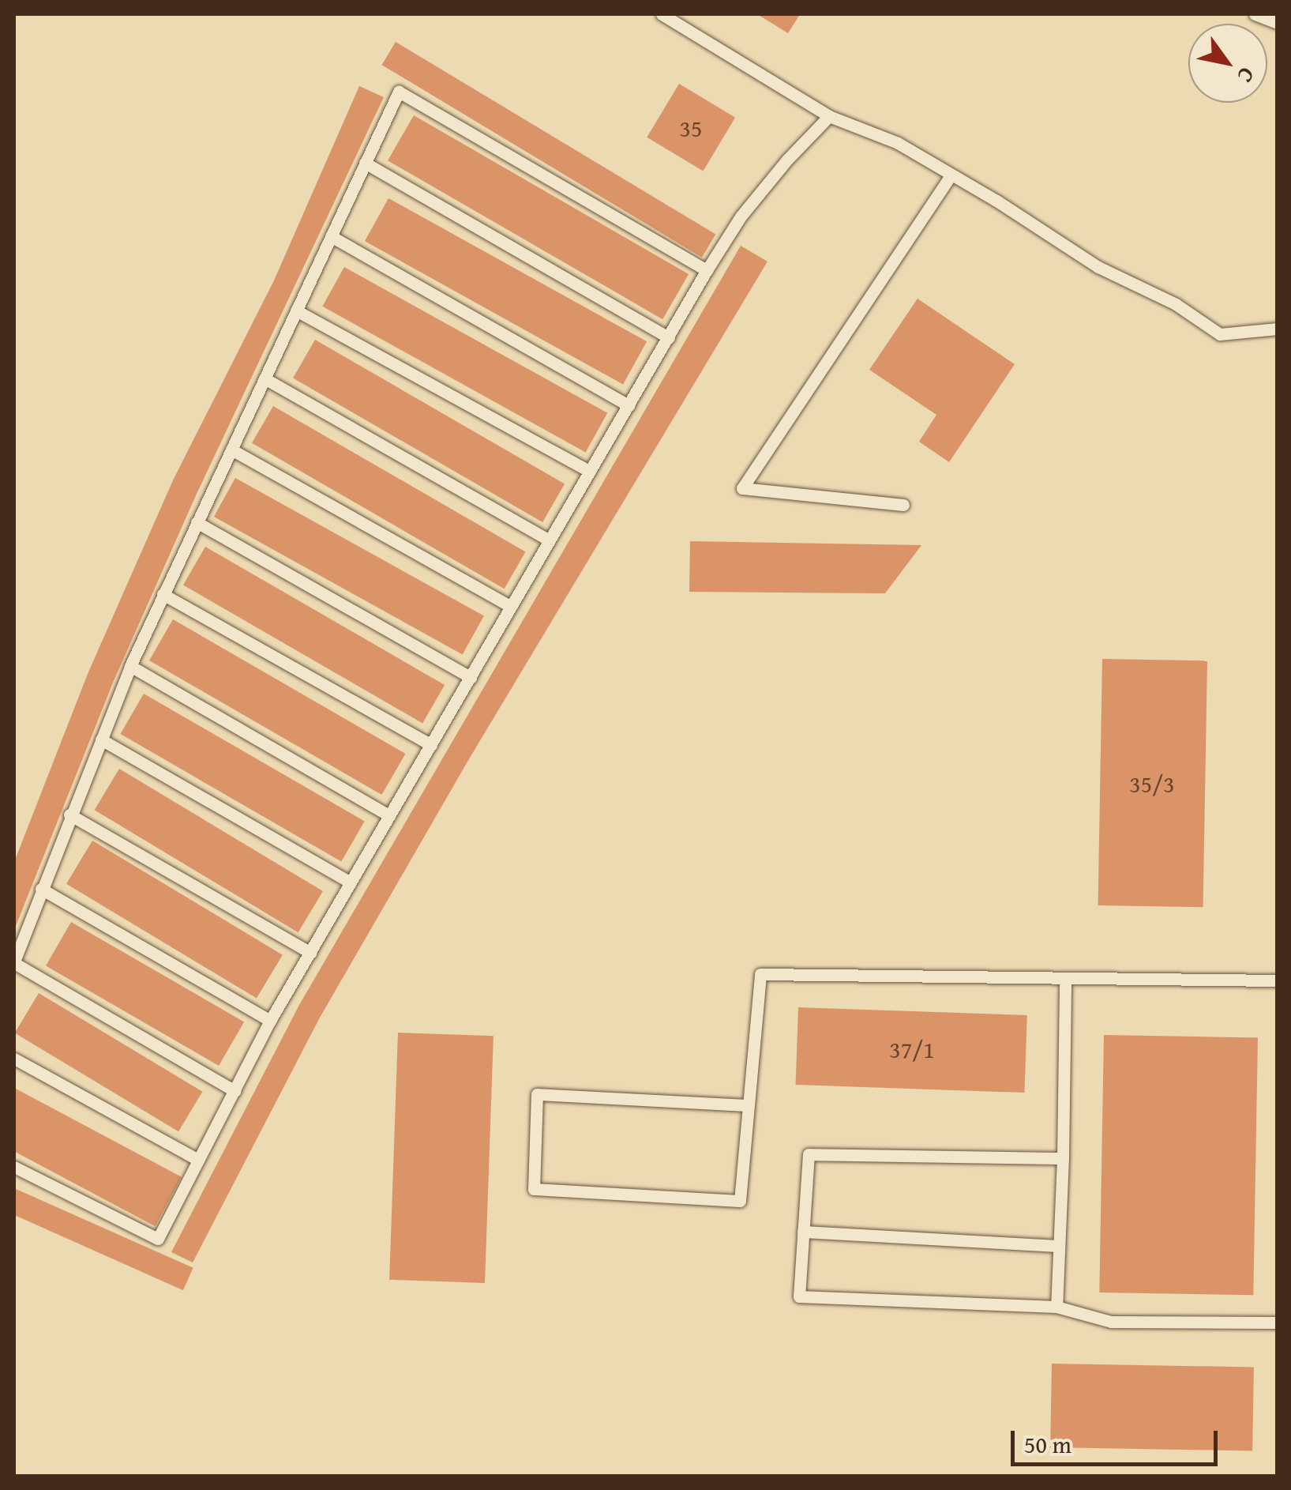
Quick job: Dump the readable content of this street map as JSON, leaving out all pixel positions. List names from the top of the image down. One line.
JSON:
{"house_numbers":["35","35/3","37/1"],"scale_bar":"50 m","north":"bottom right"}
